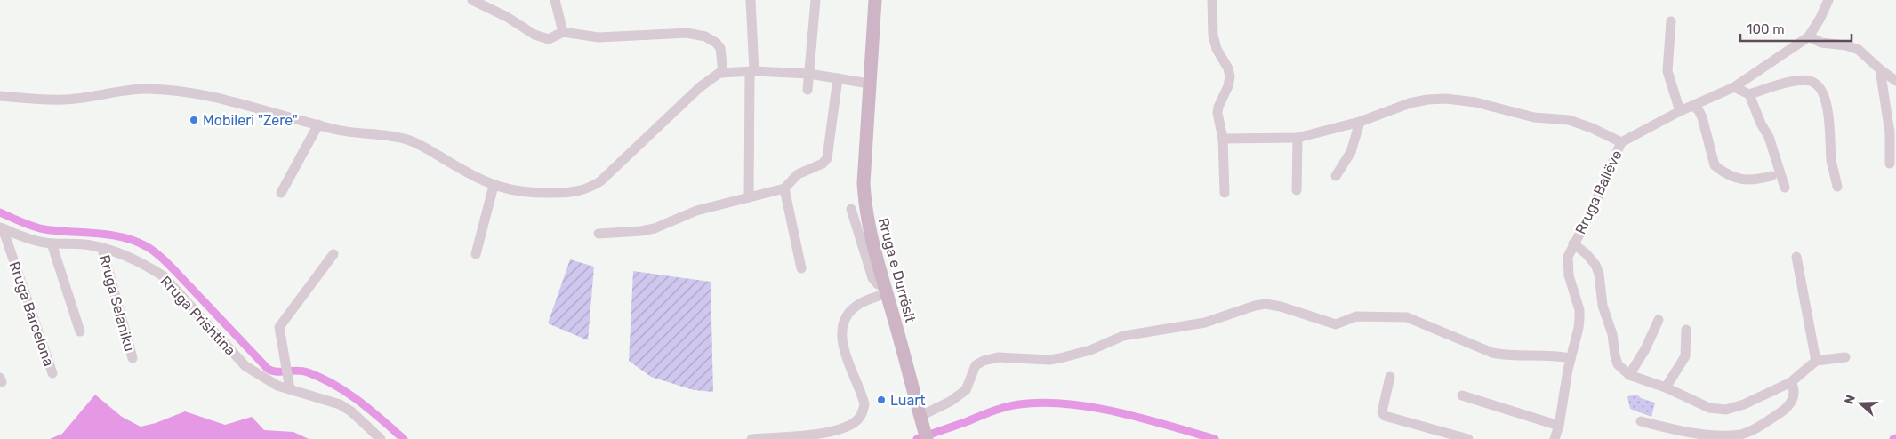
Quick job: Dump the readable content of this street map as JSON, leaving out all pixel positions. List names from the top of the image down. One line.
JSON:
{"streets":{"main road":["Rruga e Durrësit"],"street":["Rruga Ballëve","Rruga Selaniku","Rruga Barcelona","Rruga Prishtina"]},"crossings":[["Rruga Selaniku","Rruga Prishtina"],["Rruga Barcelona","Rruga Prishtina"]],"places":["Mobileri \"Zere\"","Luart"],"scale_bar":"100 m","north":"left"}
